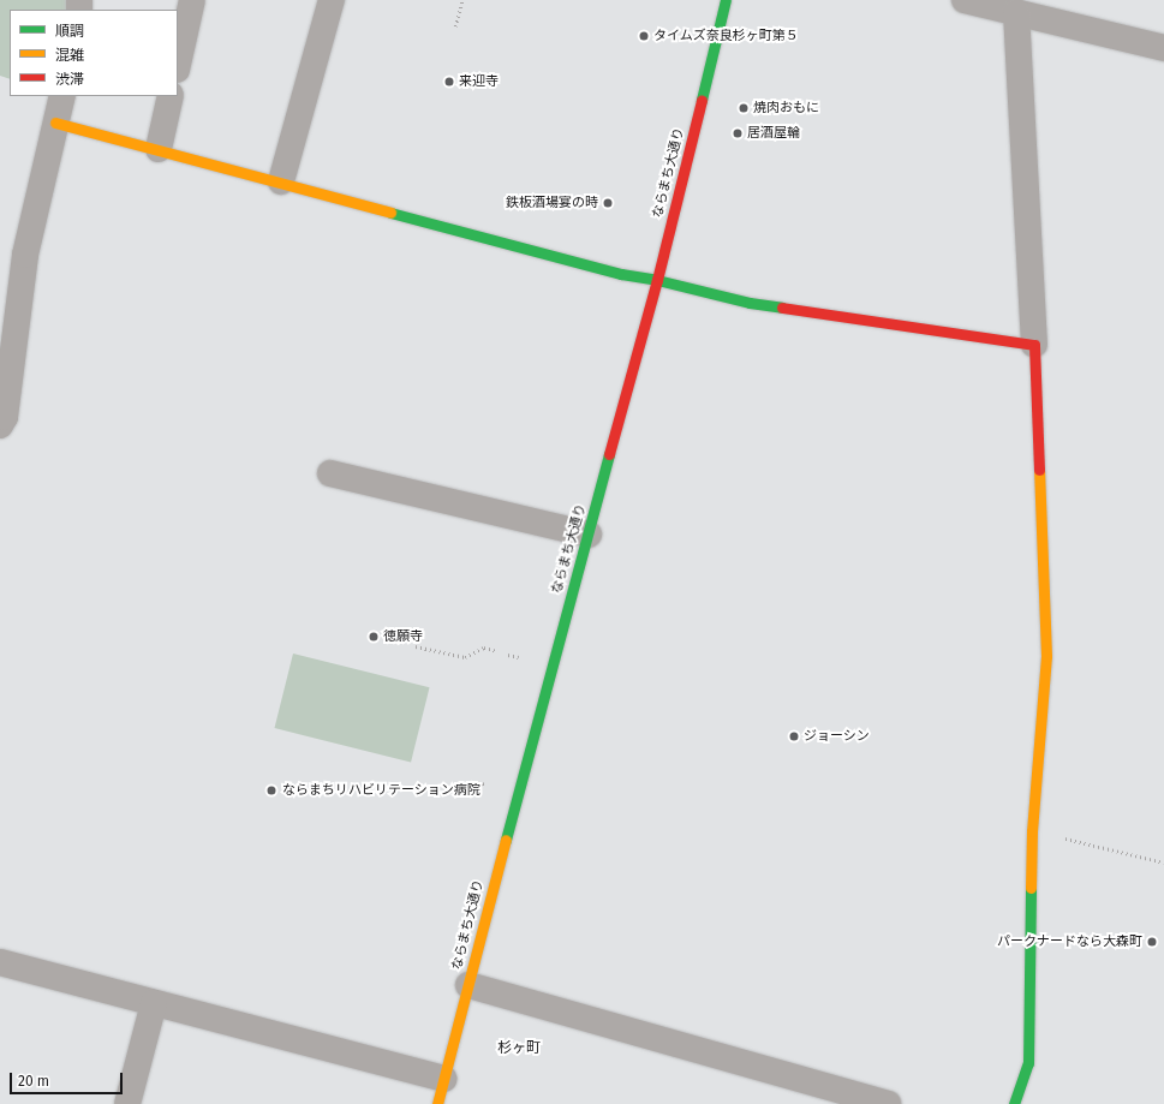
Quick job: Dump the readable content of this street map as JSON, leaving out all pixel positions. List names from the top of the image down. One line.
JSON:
{"streets":{"street":["ならまち大通り"]},"districts":["杉ヶ町"],"places":["タイムズ奈良杉ヶ町第５","来迎寺","焼肉おもに","居酒屋輪","鉄板酒場宴の時","徳願寺","ジョーシン","ならまちリハビリテーション病院","パークナードなら大森町"],"legend":["順調","混雑","渋滞"],"scale_bar":"20 m"}
